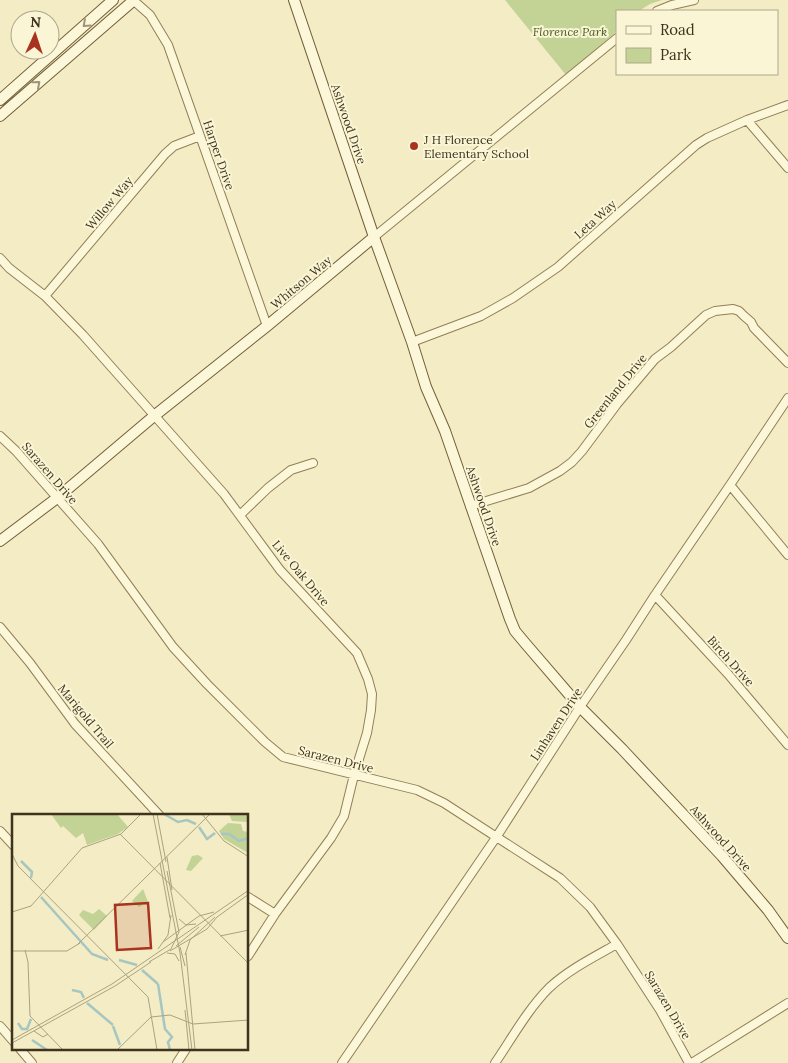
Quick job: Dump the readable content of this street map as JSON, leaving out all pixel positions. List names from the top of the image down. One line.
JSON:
{"streets":{"street":["Ashwood Drive","Harper Drive","Willow Way","Leta Way","Whitson Way","Greenland Drive","Sarazen Drive","Live Oak Drive","Birch Drive","Marigold Trail","Linhaven Drive"]},"crossings":[["Ashwood Drive","Leta Way"],["Ashwood Drive","Whitson Way"],["Ashwood Drive","Greenland Drive"],["Ashwood Drive","Linhaven Drive"],["Harper Drive","Willow Way"],["Harper Drive","Whitson Way"],["Willow Way","Live Oak Drive"],["Whitson Way","Sarazen Drive"],["Whitson Way","Live Oak Drive"],["Sarazen Drive","Live Oak Drive"],["Sarazen Drive","Linhaven Drive"],["Birch Drive","Linhaven Drive"]],"parks":["Florence Park"],"places":["J H Florence Elementary School"],"legend":["Road","Park"],"north":"top"}
